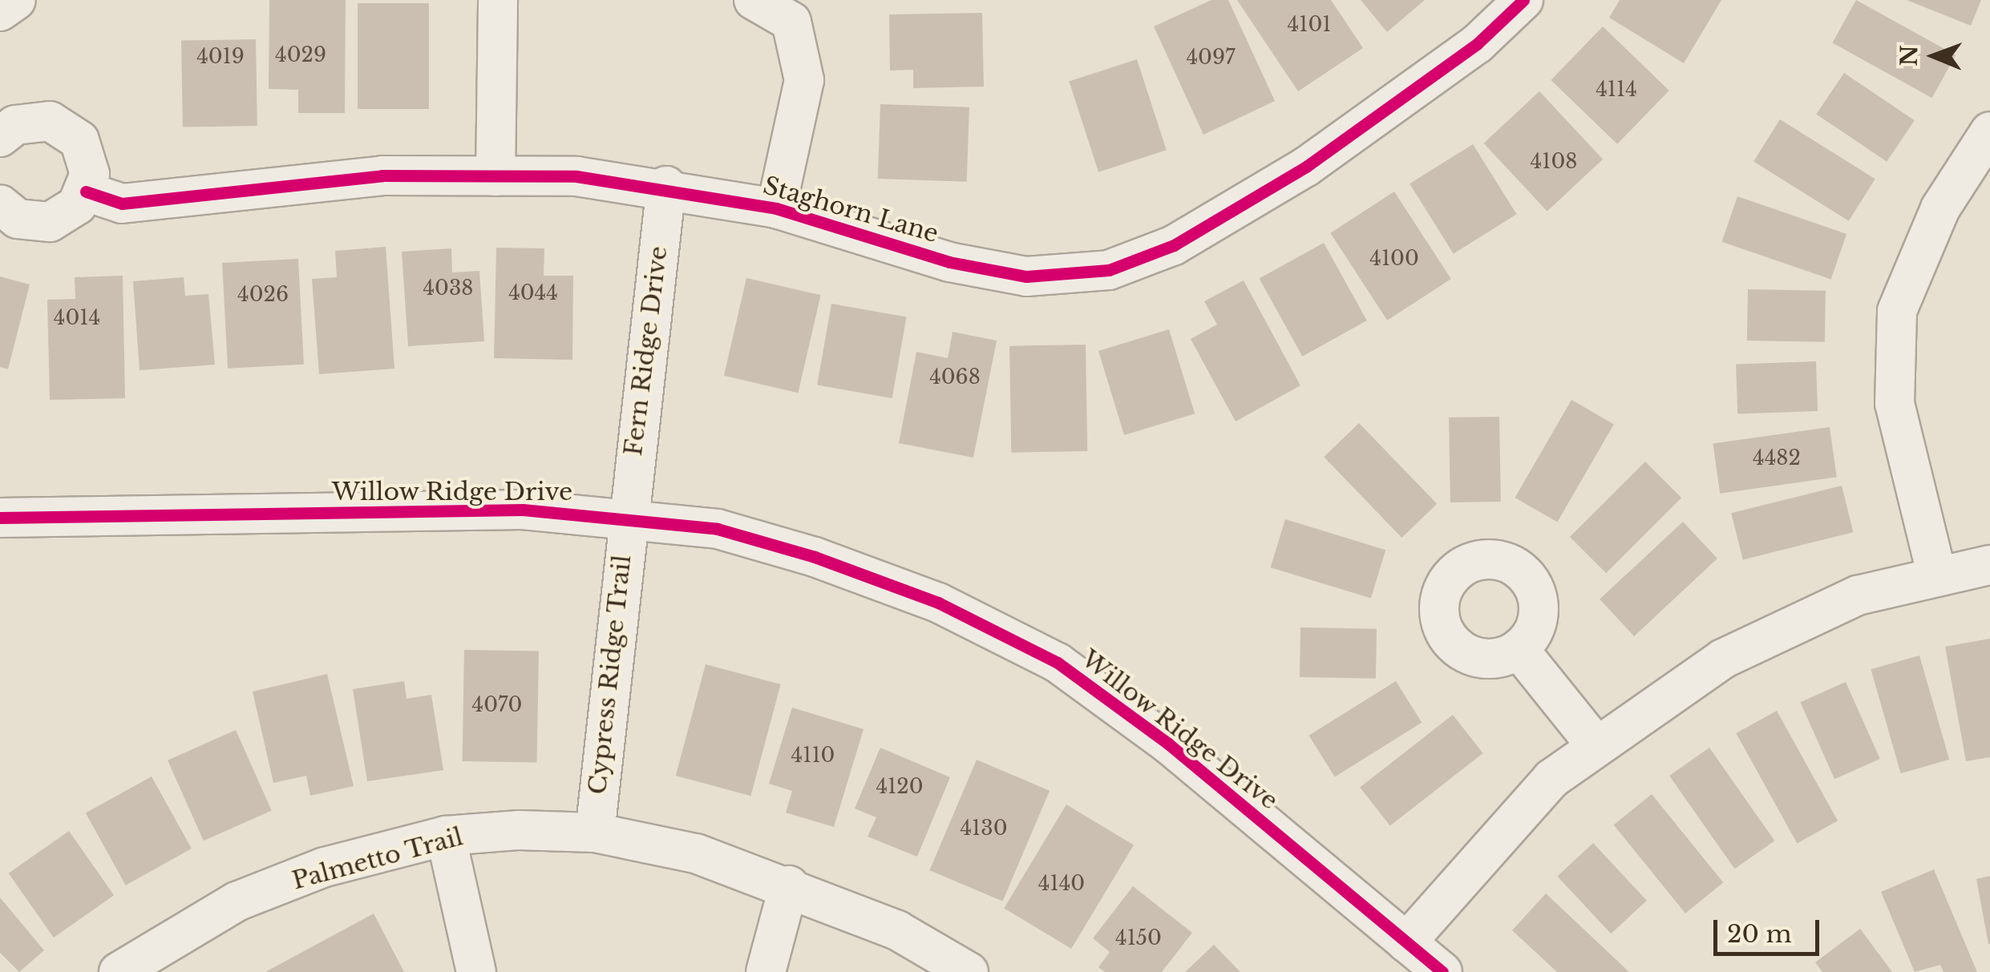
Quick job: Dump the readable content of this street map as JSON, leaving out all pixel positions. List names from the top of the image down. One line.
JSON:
{"streets":{"street":["Staghorn Lane","Fern Ridge Drive","Willow Ridge Drive","Cypress Ridge Trail","Palmetto Trail"]},"crossings":[["Staghorn Lane","Fern Ridge Drive"],["Fern Ridge Drive","Willow Ridge Drive"],["Fern Ridge Drive","Cypress Ridge Trail"],["Willow Ridge Drive","Cypress Ridge Trail"],["Cypress Ridge Trail","Palmetto Trail"]],"house_numbers":["4101","4029","4019","4097","4114","4108","4100","4038","4044","4026","4014","4068","4482","4070","4110","4120","4130","4140","4150"],"scale_bar":"20 m","north":"left"}
